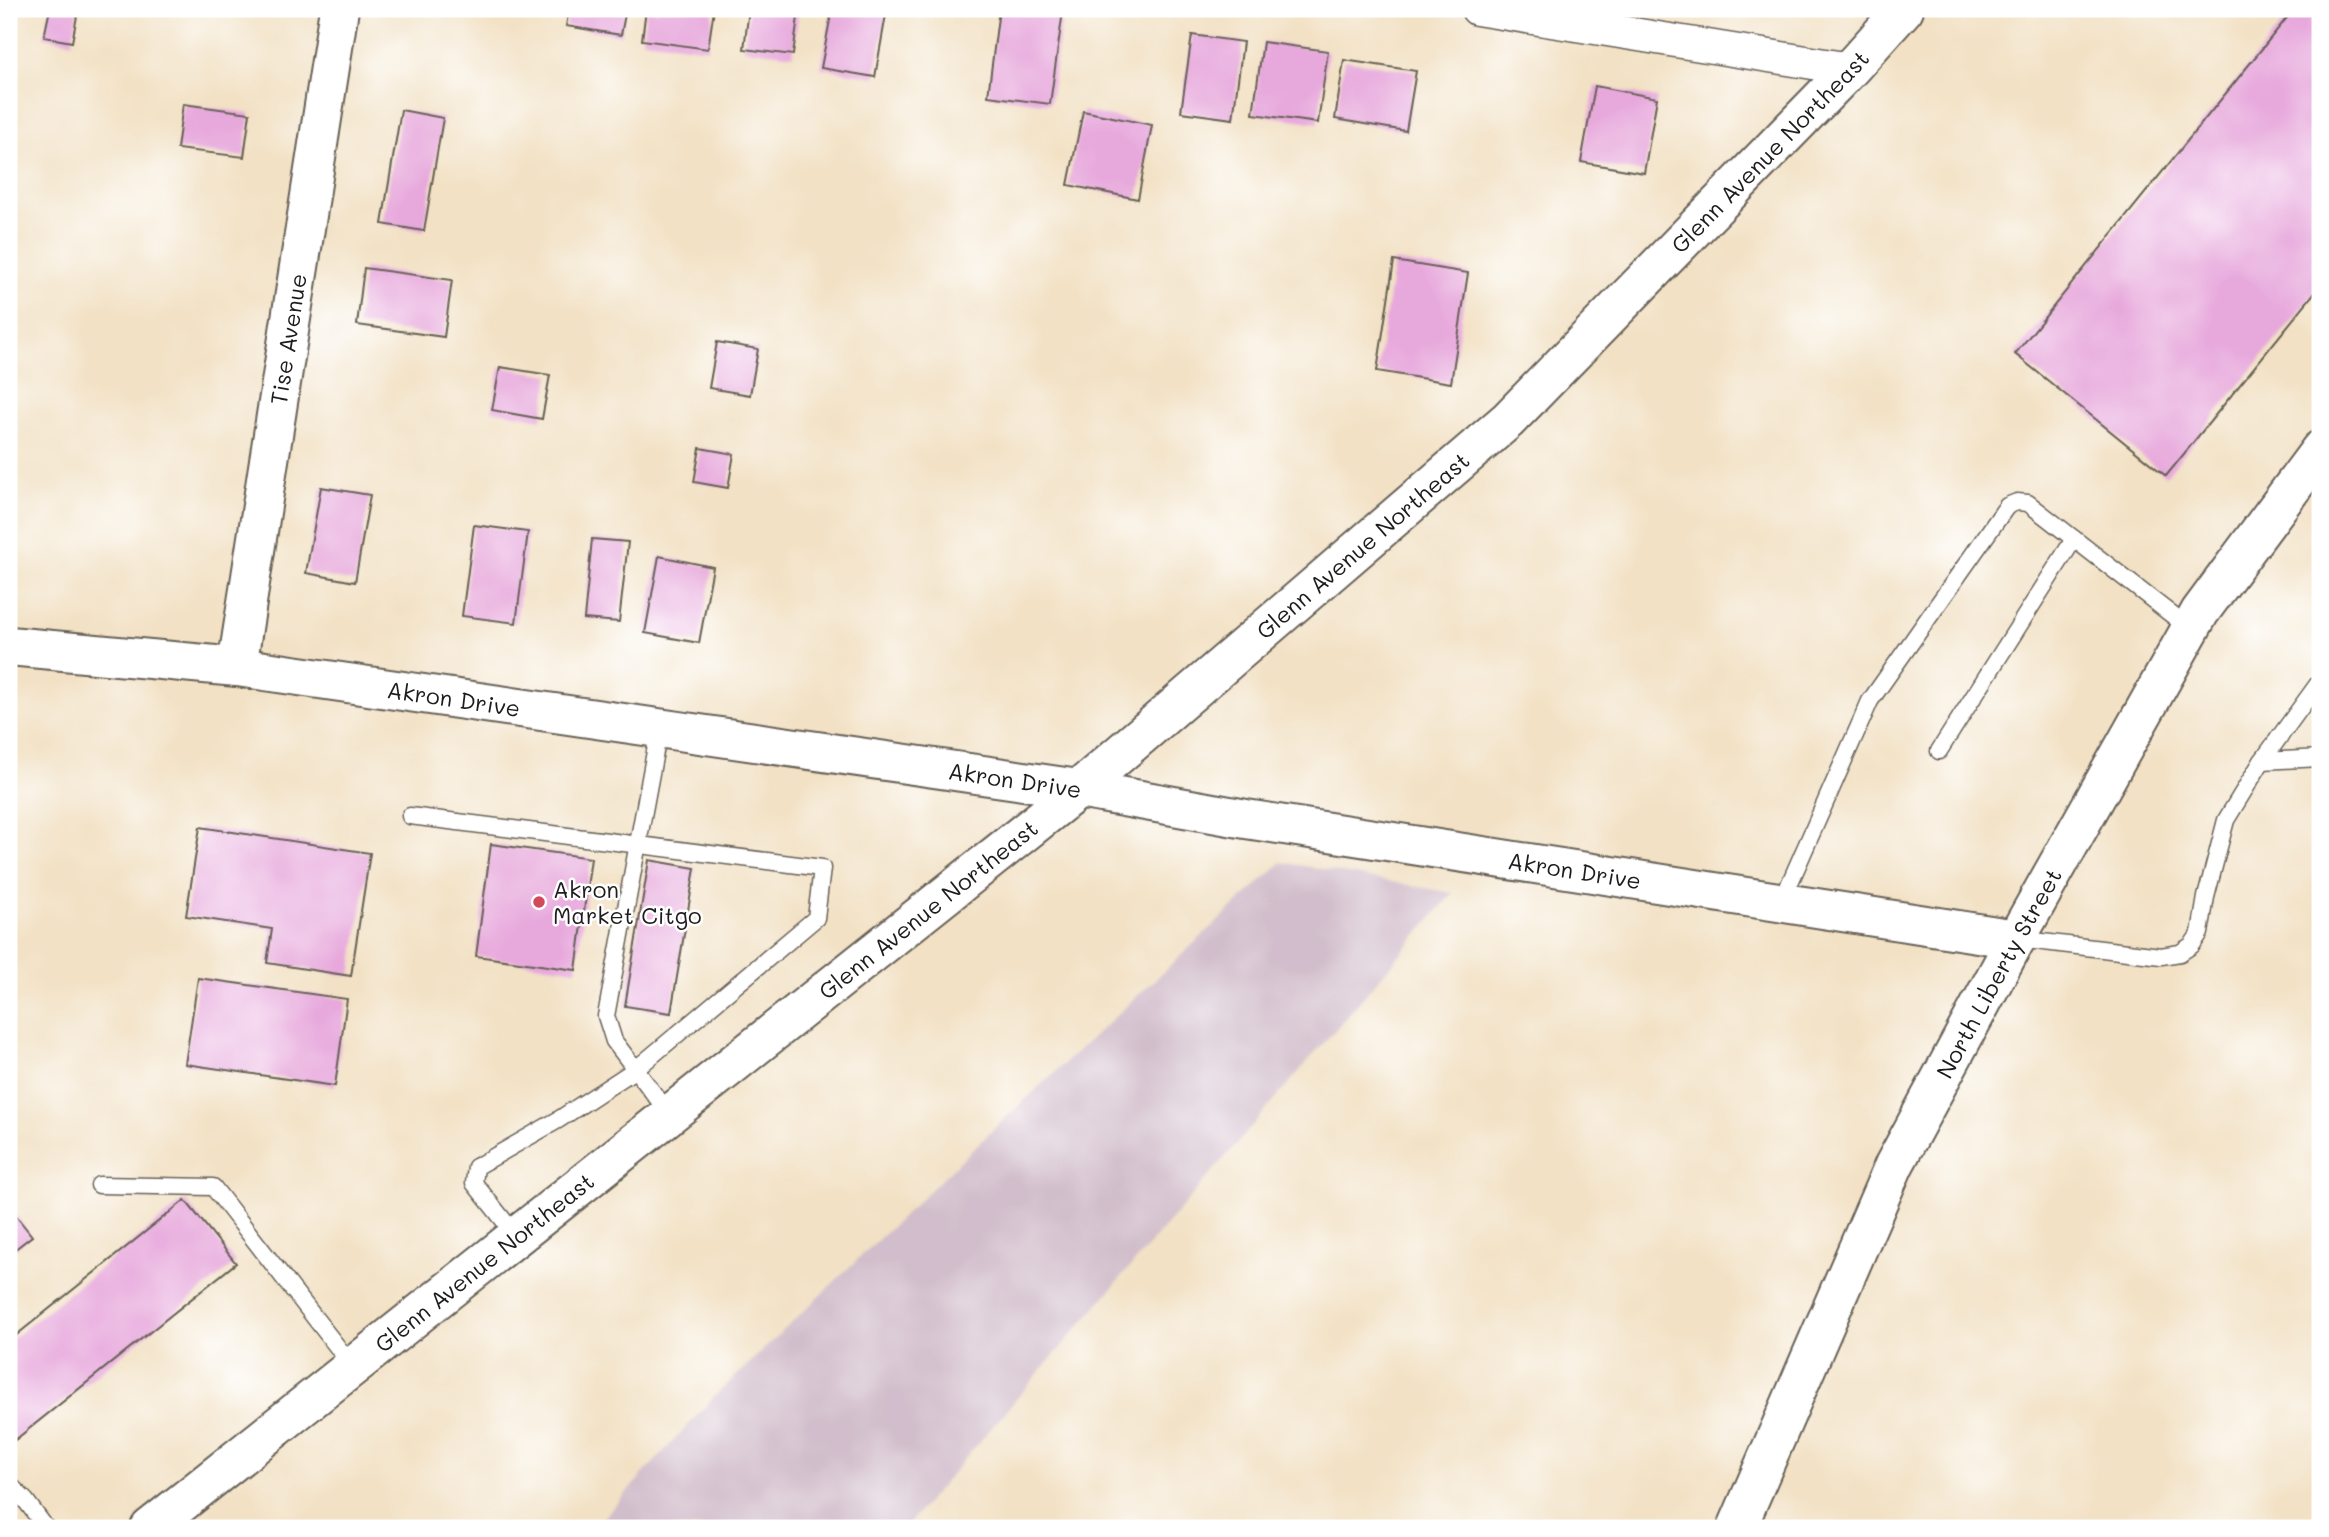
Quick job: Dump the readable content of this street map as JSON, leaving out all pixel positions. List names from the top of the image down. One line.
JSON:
{"streets":{"main road":["Glenn Avenue Northeast","Tise Avenue","Akron Drive","North Liberty Street"]},"crossings":[["Glenn Avenue Northeast","Akron Drive"],["Tise Avenue","Akron Drive"],["Akron Drive","North Liberty Street"]],"places":["Akron Market Citgo"]}
